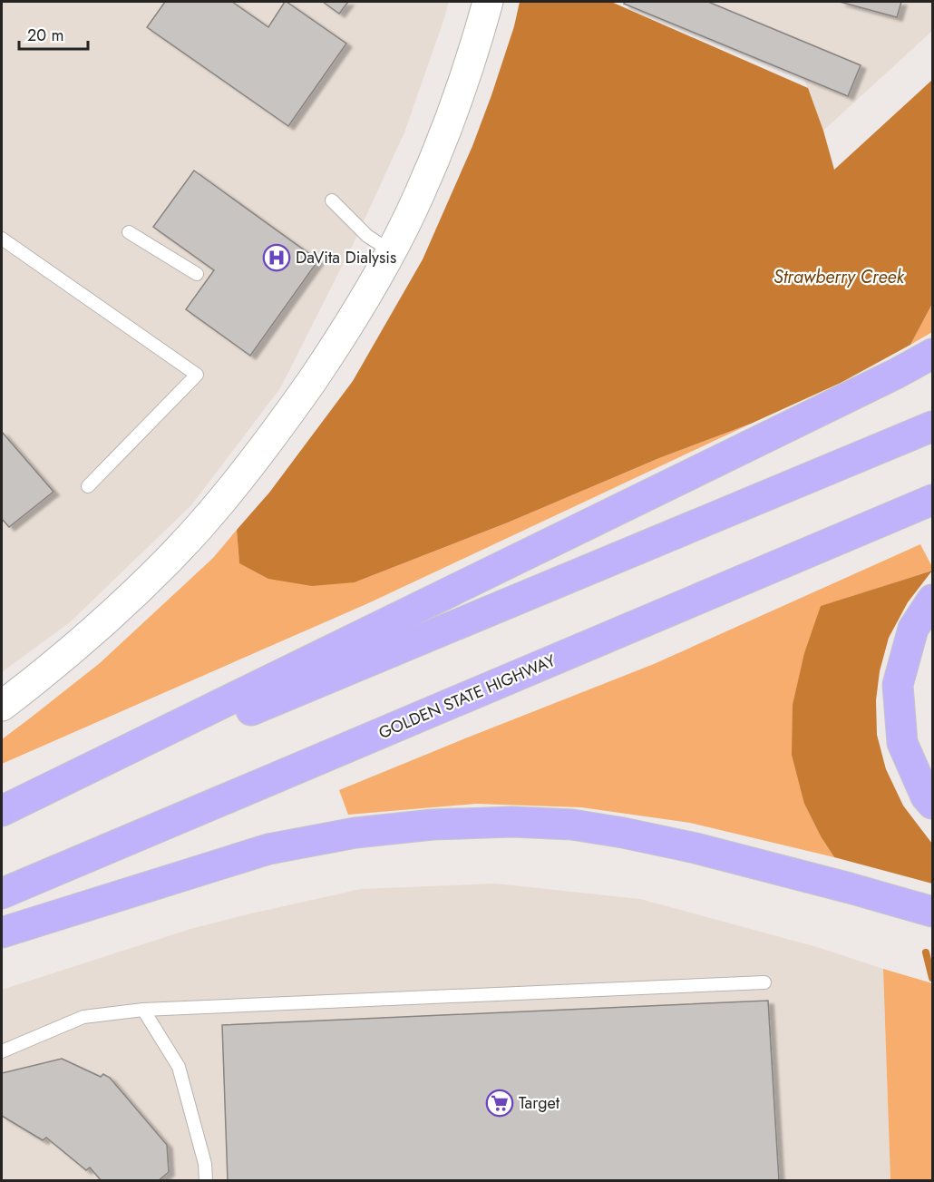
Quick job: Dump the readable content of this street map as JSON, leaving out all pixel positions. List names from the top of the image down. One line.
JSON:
{"streets":{"highway":["GOLDEN STATE HIGHWAY"]},"water":["Strawberry Creek"],"places":{"hospital":["DaVita Dialysis"],"supermarket":["Target"]},"scale_bar":"20 m"}
